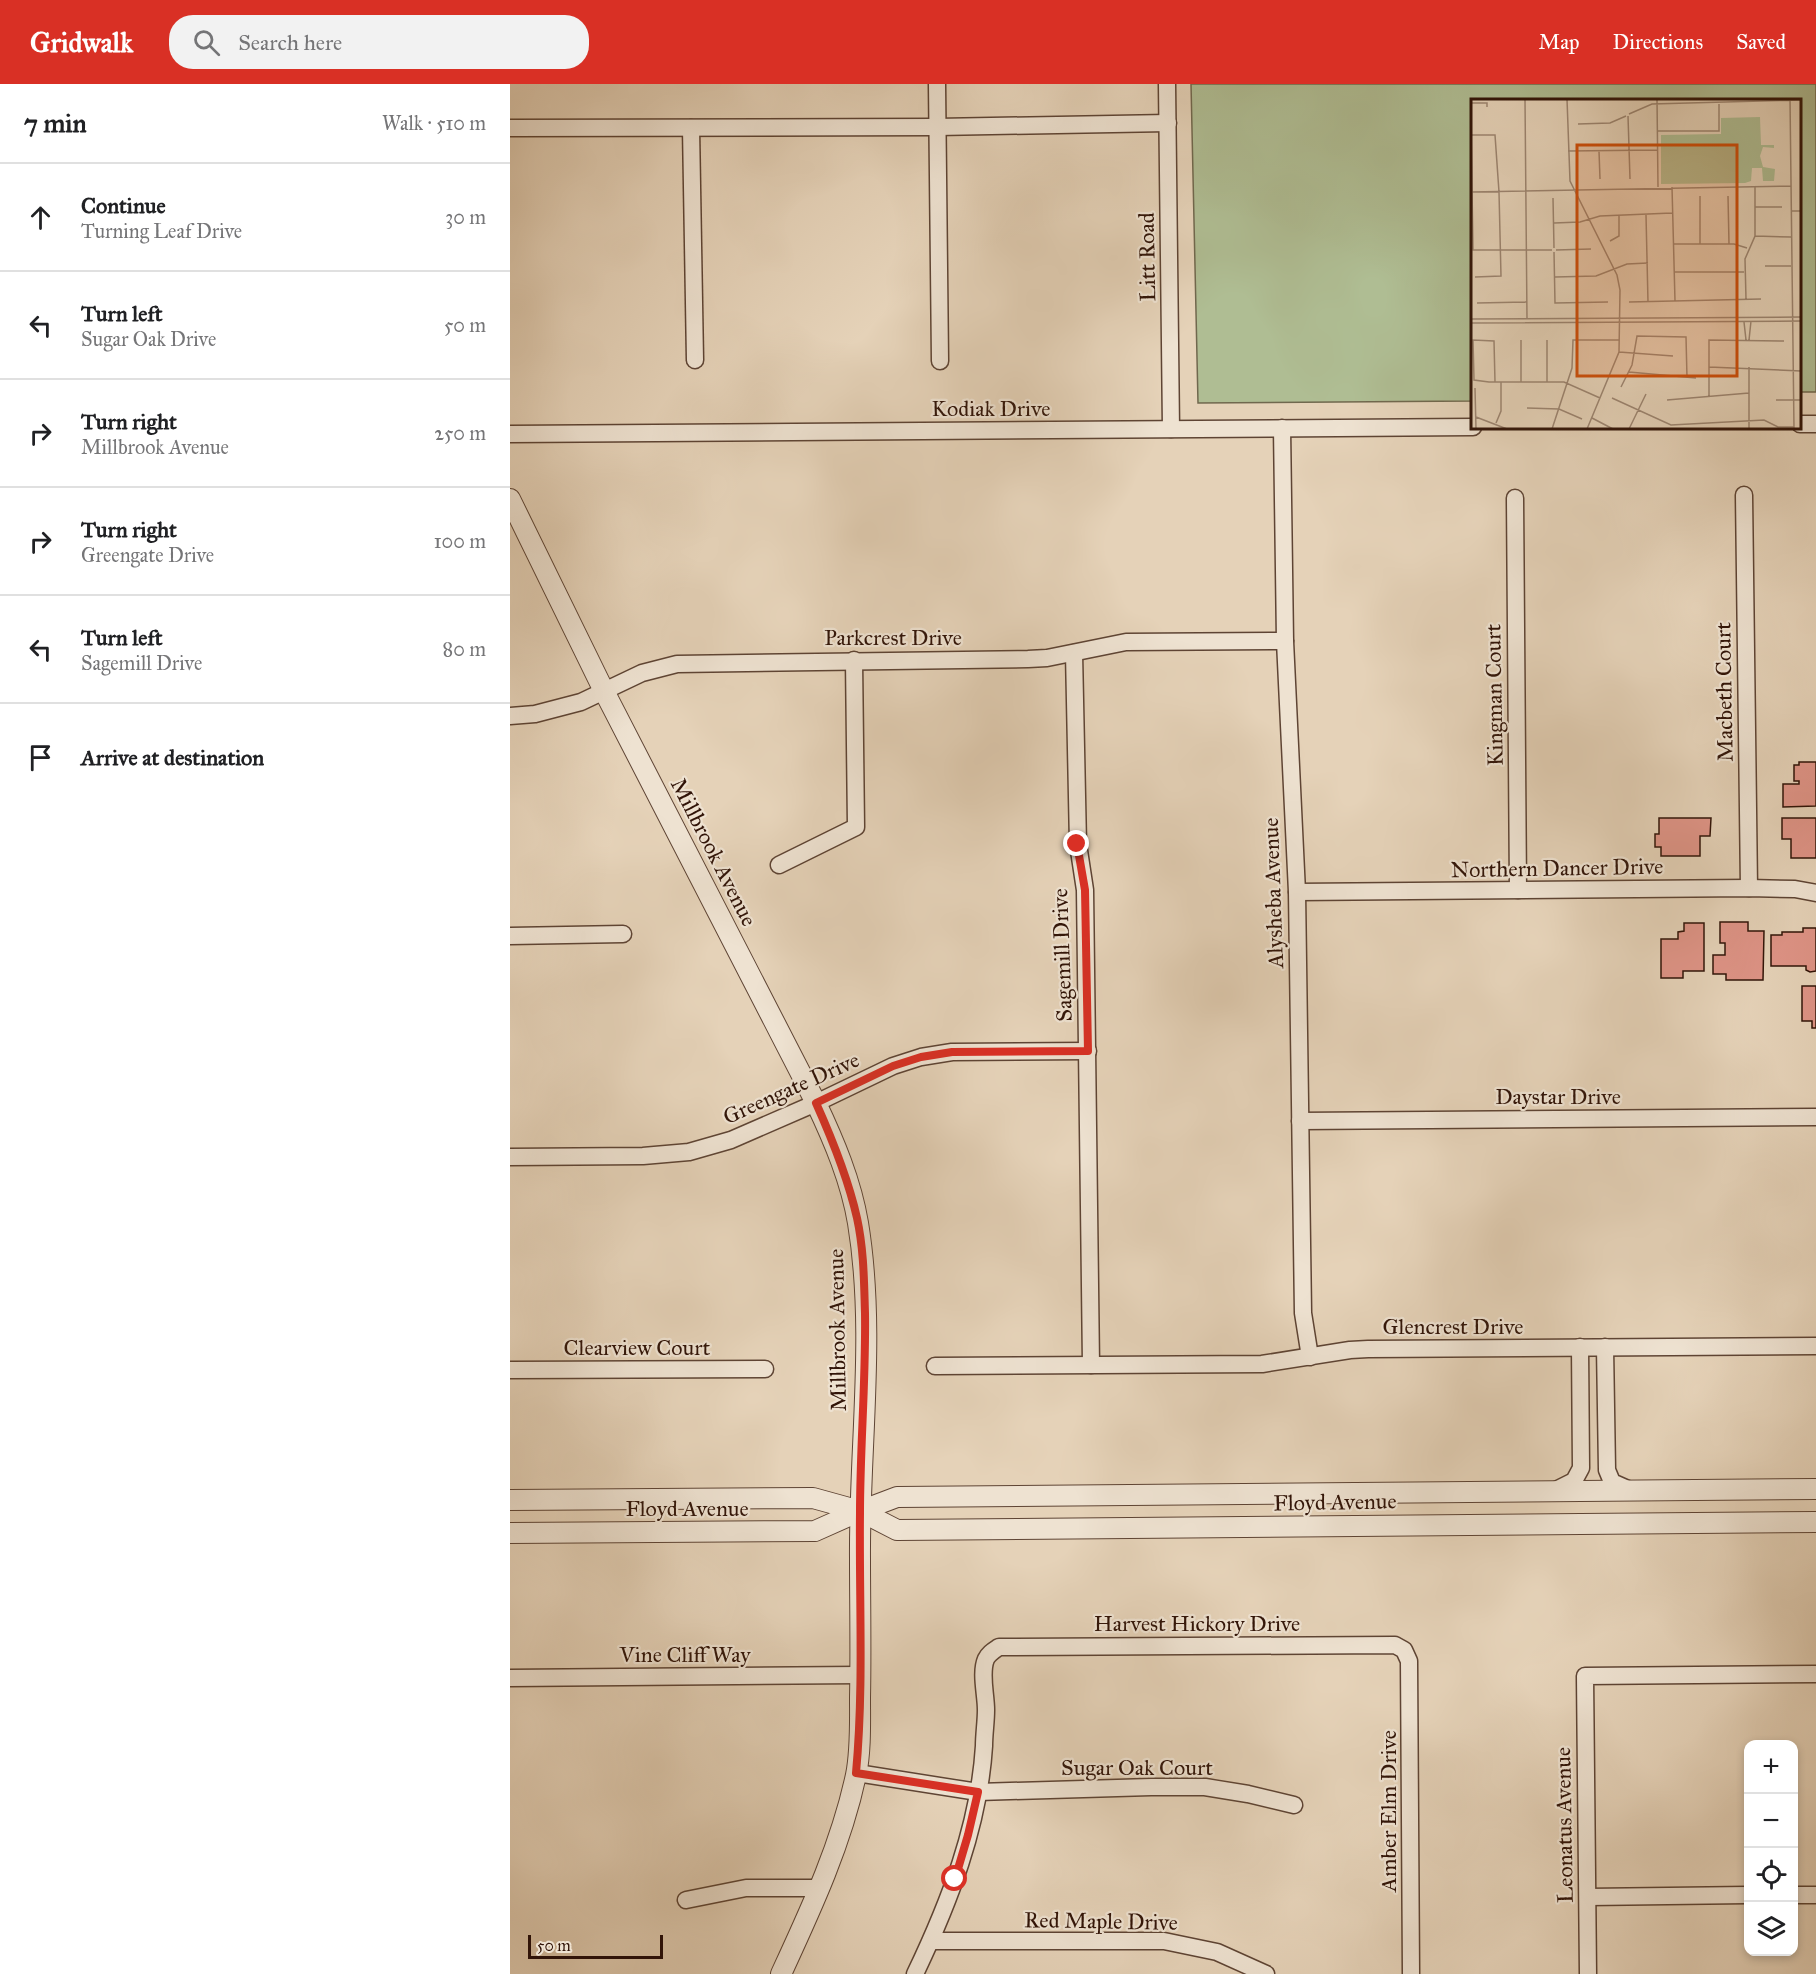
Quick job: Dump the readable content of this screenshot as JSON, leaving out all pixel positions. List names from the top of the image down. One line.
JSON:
{"streets":{"street":["Litt Road","Kodiak Drive","Parkcrest Drive","Macbeth Court","Kingman Court","Millbrook Avenue","Northern Dancer Drive","Alysheba Avenue","Sagemill Drive","Greengate Drive","Daystar Drive","Glencrest Drive","Clearview Court","Floyd Avenue","Harvest Hickory Drive","Vine Cliff Way","Sugar Oak Court","Amber Elm Drive","Leonatus Avenue","Red Maple Drive"]},"crossings":[["Litt Road","Kodiak Drive"],["Kodiak Drive","Alysheba Avenue"],["Parkcrest Drive","Millbrook Avenue"],["Parkcrest Drive","Alysheba Avenue"],["Parkcrest Drive","Sagemill Drive"],["Macbeth Court","Northern Dancer Drive"],["Kingman Court","Northern Dancer Drive"],["Millbrook Avenue","Greengate Drive"],["Millbrook Avenue","Floyd Avenue"],["Millbrook Avenue","Vine Cliff Way"],["Millbrook Avenue","Sugar Oak Court"],["Northern Dancer Drive","Alysheba Avenue"],["Alysheba Avenue","Daystar Drive"],["Alysheba Avenue","Glencrest Drive"],["Sagemill Drive","Greengate Drive"],["Sagemill Drive","Glencrest Drive"],["Harvest Hickory Drive","Sugar Oak Court"],["Harvest Hickory Drive","Amber Elm Drive"]],"scale_bar":"50 m","page":{"header":"Gridwalk","search":"Search here","nav":["Map","Directions","Saved"],"heading":["7 min","Walk · 510 m"],"list":[["Continue","Turning Leaf Drive","30 m"],["Turn left","Sugar Oak Drive","50 m"],["Turn right","Millbrook Avenue","250 m"],["Turn right","Greengate Drive","100 m"],["Turn left","Sagemill Drive","80 m"],"Arrive at destination"],"map_buttons":["+","−"],"scale":"50 m"}}
